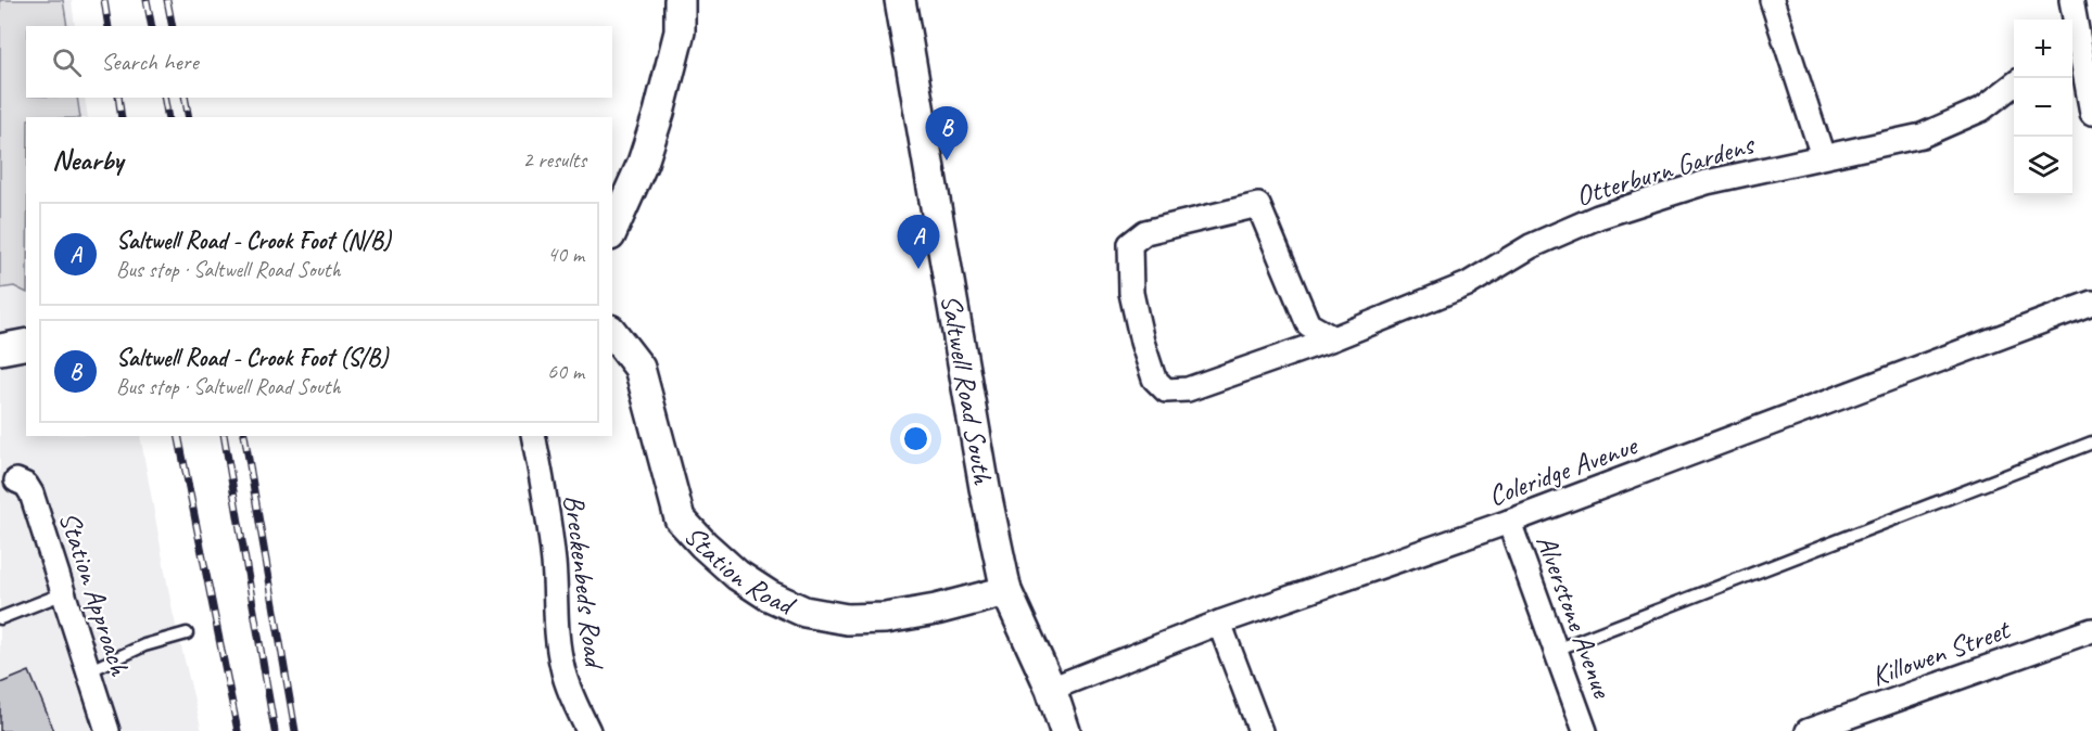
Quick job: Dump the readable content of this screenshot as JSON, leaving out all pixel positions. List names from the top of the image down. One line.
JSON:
{"streets":{"street":["Otterburn Gardens","Saltwell Road South","Coleridge Avenue","Station Road","Breckenbeds Road","Station Approach","Alverstone Avenue","Killowen Street"]},"crossings":[["Saltwell Road South","Coleridge Avenue"],["Saltwell Road South","Station Road"],["Coleridge Avenue","Alverstone Avenue"]],"page":{"map_buttons":["+","−"],"search":"Search here","pins":["B","A"],"heading":["Nearby","2 results"],"list":[{"mark":"A","name":"Saltwell Road - Crook Foot (N/B)","note":"Bus stop · Saltwell Road South","value":"40 m"},{"mark":"B","name":"Saltwell Road - Crook Foot (S/B)","note":"Bus stop · Saltwell Road South","value":"60 m"}]}}
